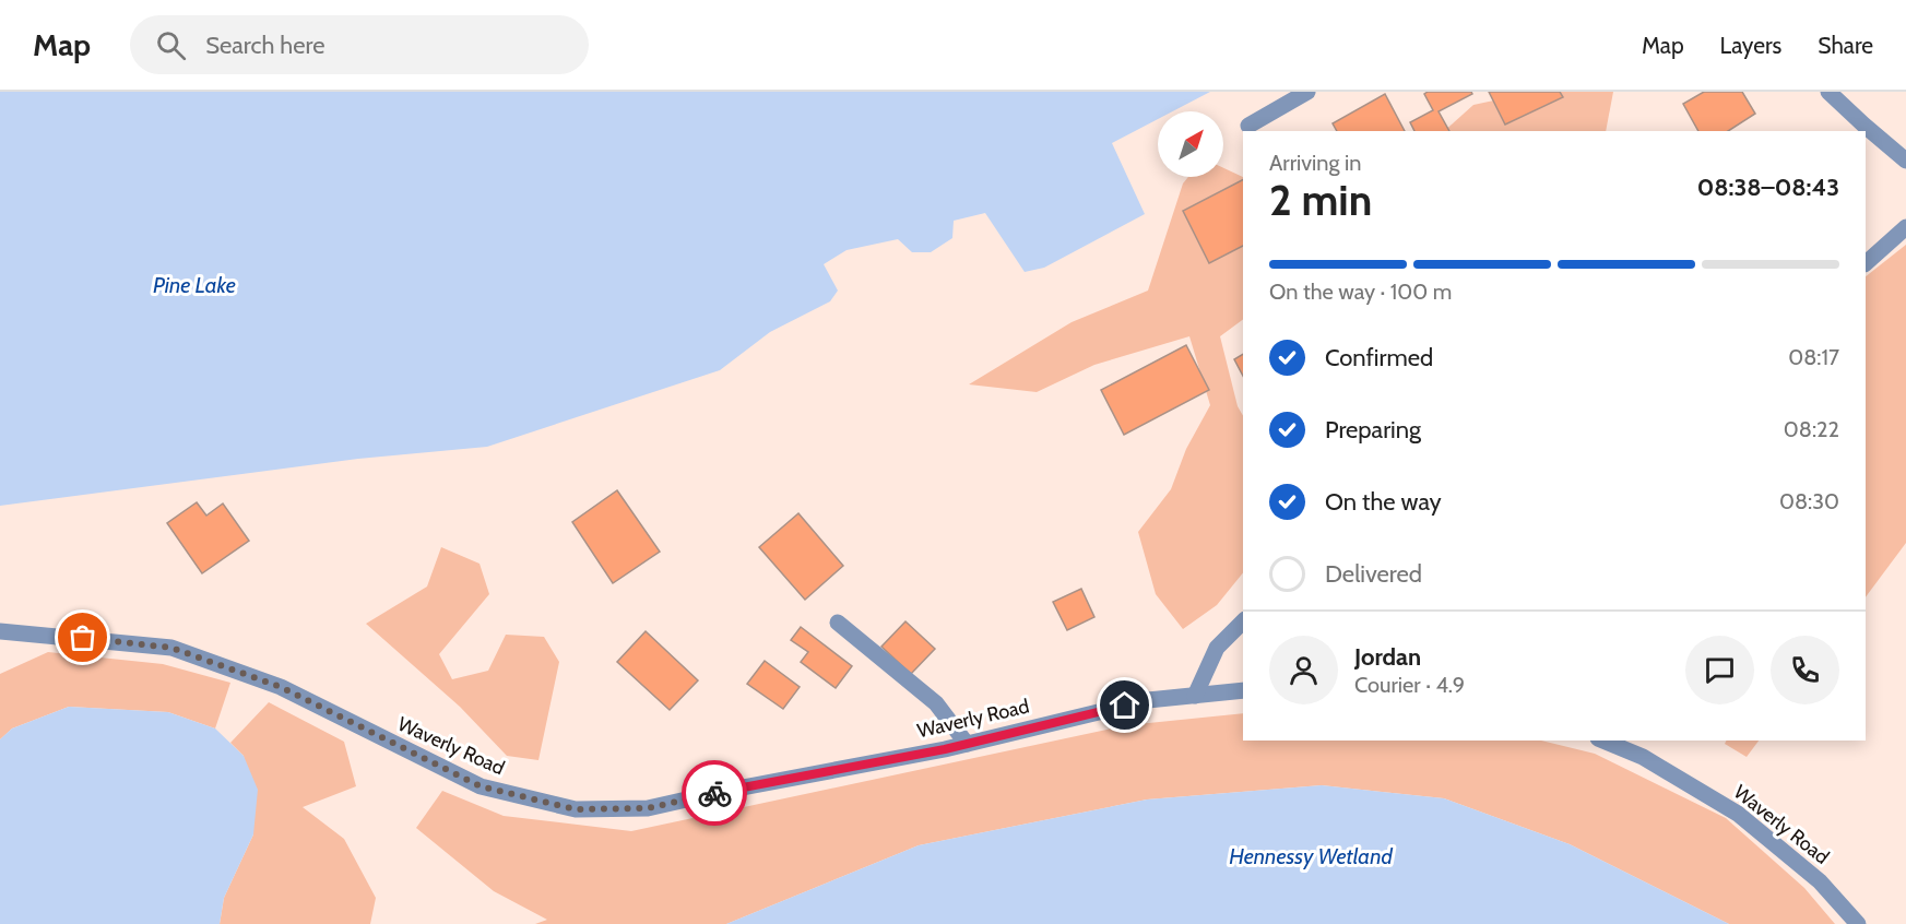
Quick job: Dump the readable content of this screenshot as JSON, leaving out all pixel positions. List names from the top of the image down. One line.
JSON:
{"streets":{"street":["Waverly Road"]},"water":["Pine Lake","Hennessy Wetland"],"north":"top right","page":{"header":"Map","search":"Search here","nav":["Map","Layers","Share"],"heading":["2 min","Arriving in","08:38–08:43"],"panel":["Jordan","Courier · 4.9"],"bar":"On the way · 100 m","list":[["Confirmed","08:17"],["Preparing","08:22"],["On the way","08:30"],"Delivered"]}}
